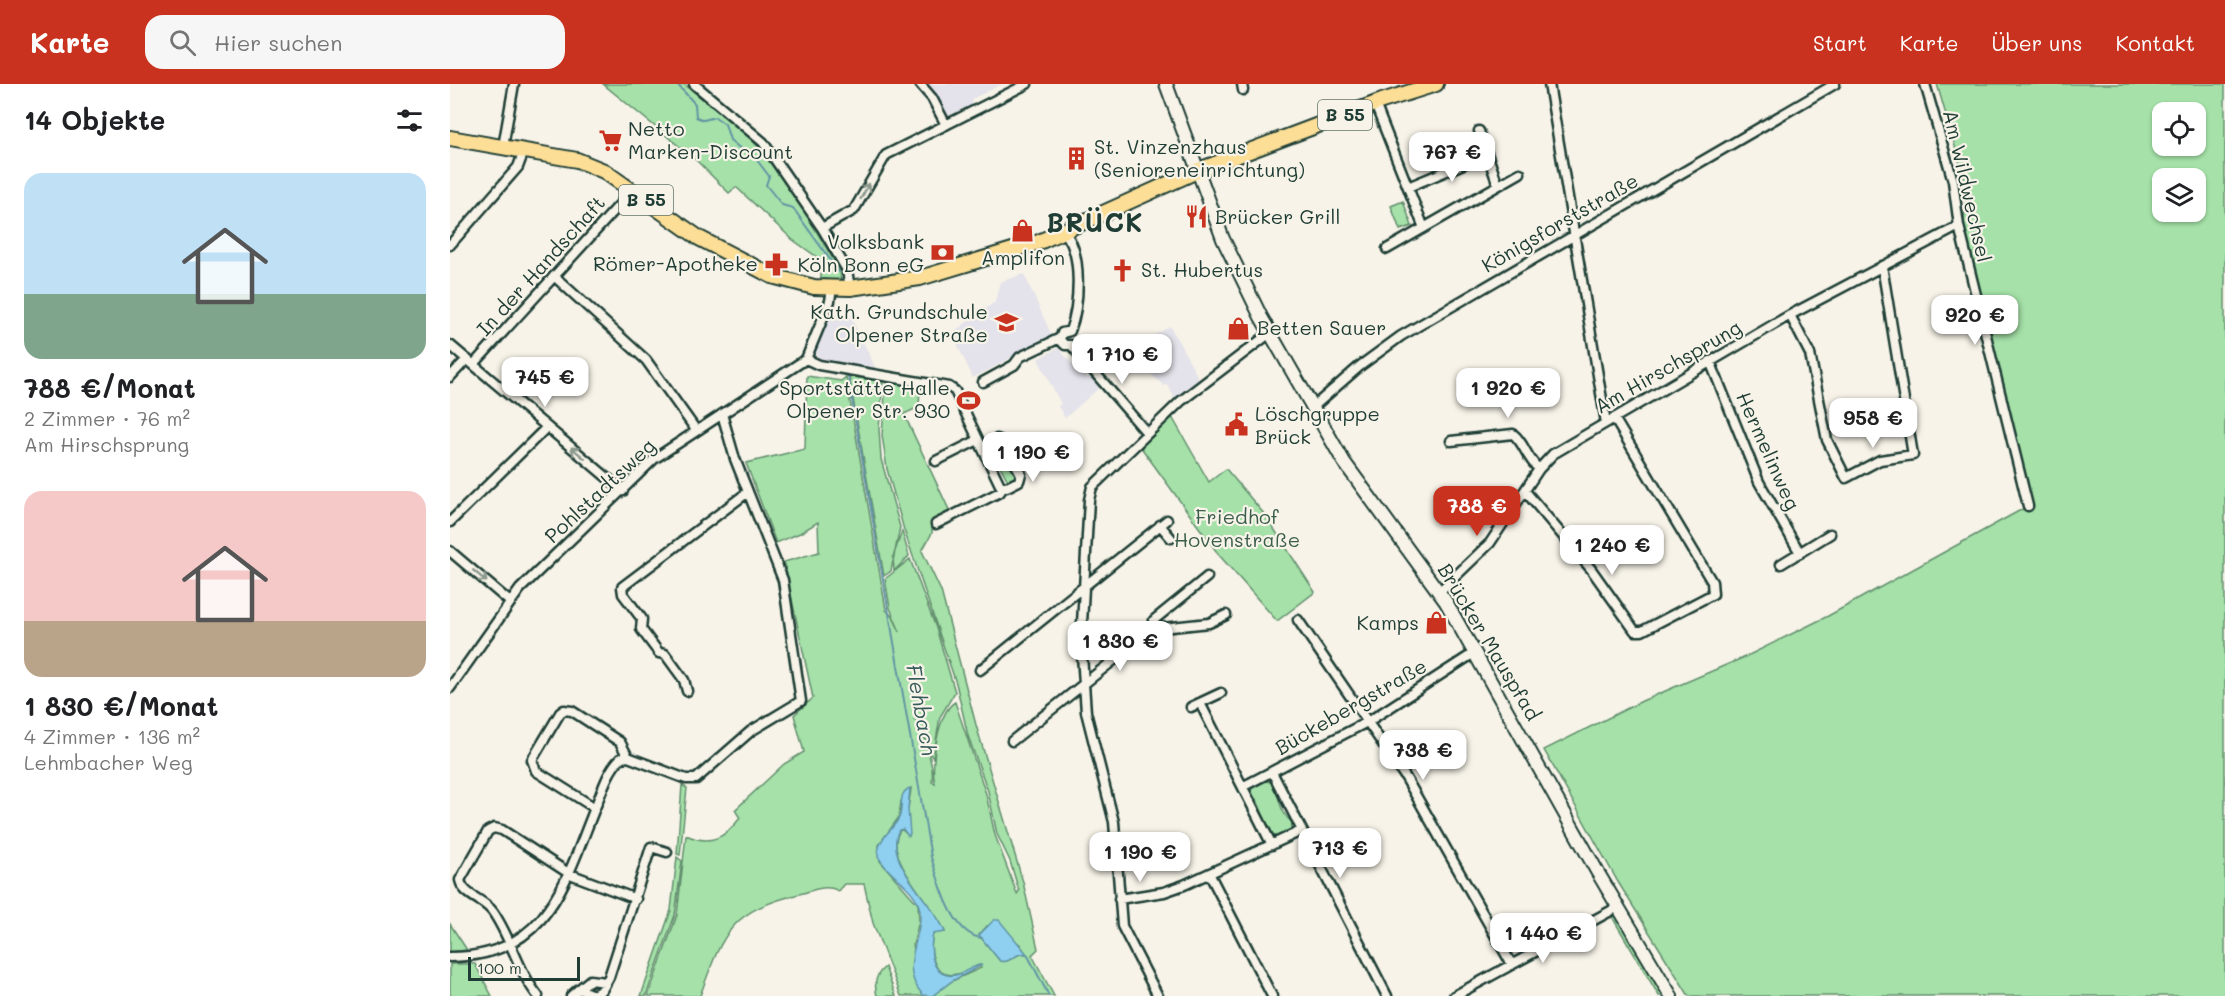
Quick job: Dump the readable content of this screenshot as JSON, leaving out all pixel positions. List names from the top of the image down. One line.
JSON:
{"streets":{"main road":["B 55","Brücker Mauspfad"],"street":["Am Wildwechsel","Königsforststraße","In der Handschaft","Am Hirschsprung","Hermelinweg","Pohlstadtsweg","Bückebergstraße"]},"crossings":[["B 55","In der Handschaft"],["B 55","Brücker Mauspfad"],["Am Wildwechsel","Am Hirschsprung"],["Königsforststraße","Brücker Mauspfad"],["Am Hirschsprung","Hermelinweg"],["Am Hirschsprung","Brücker Mauspfad"],["Brücker Mauspfad","Bückebergstraße"]],"districts":["BRÜCK"],"water":["Flehbach"],"parks":["Friedhof Hovenstraße"],"places":{"supermarket":["Netto Marken-Discount"],"building":["St. Vinzenzhaus (Senioreneinrichtung)"],"restaurant":["Brücker Grill"],"shop":["Amplifon","Betten Sauer","Kamps"],"bank":["Volksbank Köln Bonn eG"],"pharmacy":["Römer-Apotheke"],"church":["St. Hubertus"],"school or university":["Kath. Grundschule Olpener Straße"],"sports":["Sportstätte Halle Olpener Str. 930"],"public building":["Löschgruppe Brück"]},"scale_bar":"100 m","page":{"header":"Karte","search":"Hier suchen","nav":["Start","Karte","Über uns","Kontakt"],"heading":"14 Objekte","price":["767 €","920 €","1 710 €","745 €","1 920 €","958 €","1 190 €","788 €","1 240 €","1 830 €","738 €","713 €","1 190 €","1 440 €"],"list":[{"name":"788 €/Monat","note":"2 Zimmer · 76 m² · Am Hirschsprung"},{"name":"1 830 €/Monat","note":"4 Zimmer · 136 m² · Lehmbacher Weg"}],"scale":"100 m"}}
